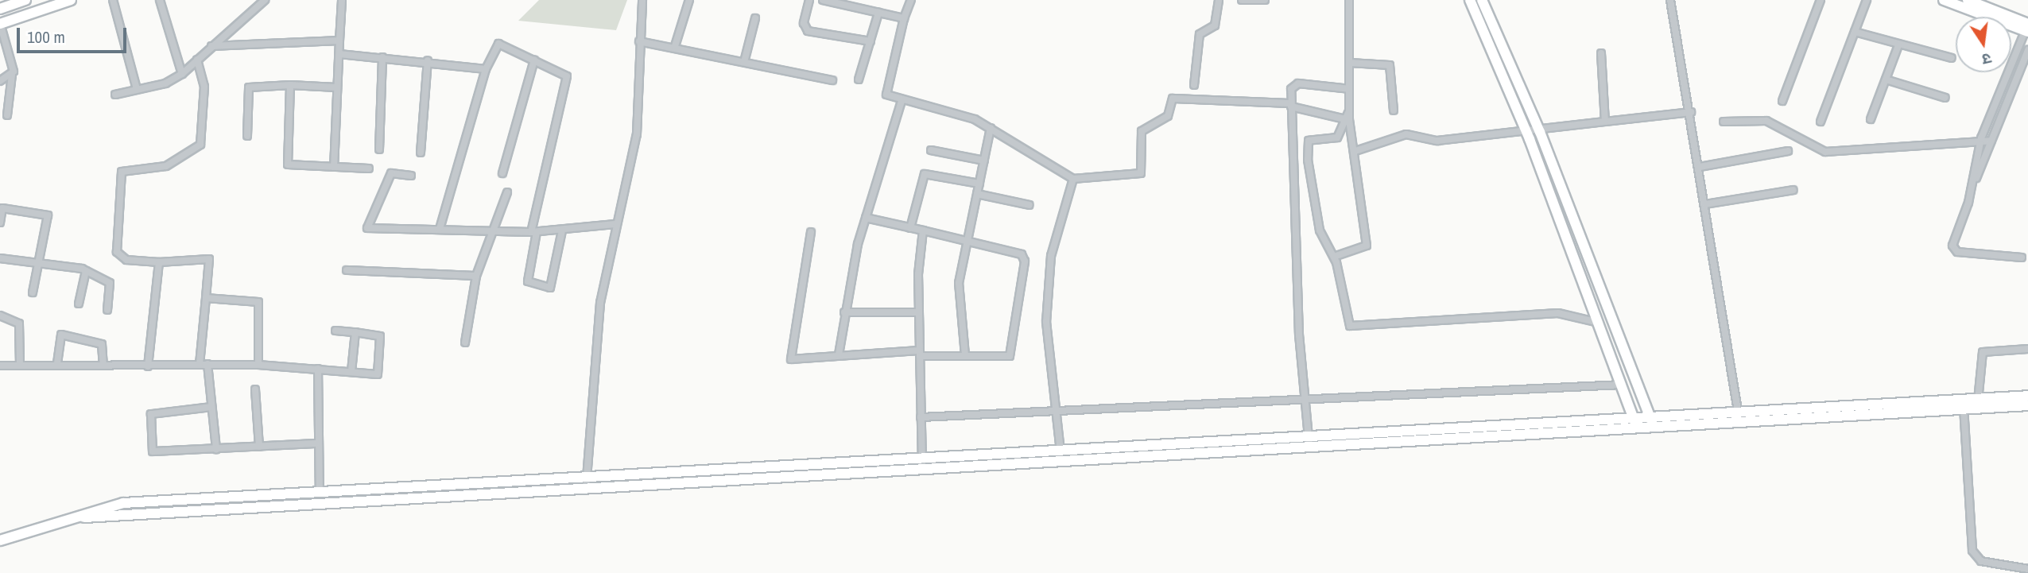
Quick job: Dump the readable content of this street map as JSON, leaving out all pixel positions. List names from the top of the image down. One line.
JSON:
{"scale_bar":"100 m","north":"bottom"}
